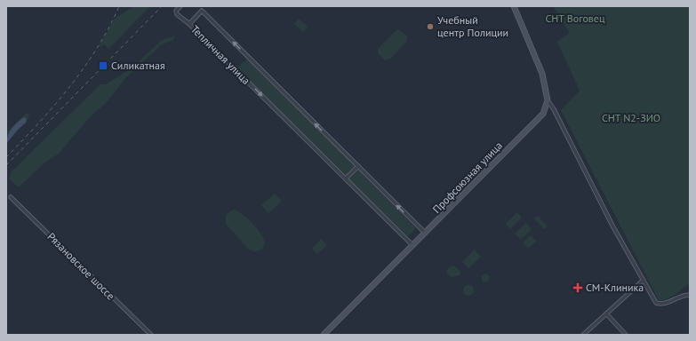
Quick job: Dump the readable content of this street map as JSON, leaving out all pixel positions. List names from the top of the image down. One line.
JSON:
{"streets":{"main road":["Профсоюзная улица"],"street":["Тепличная улица","Рязановское шоссе"]},"crossings":[["Тепличная улица","Профсоюзная улица"]],"parks":["СНТ Воговец","СНТ N2-ЗИО"],"places":{"other":["Учебный центр Полиции"],"transit":["Силикатная"],"health":["СМ-Клиника"]}}
